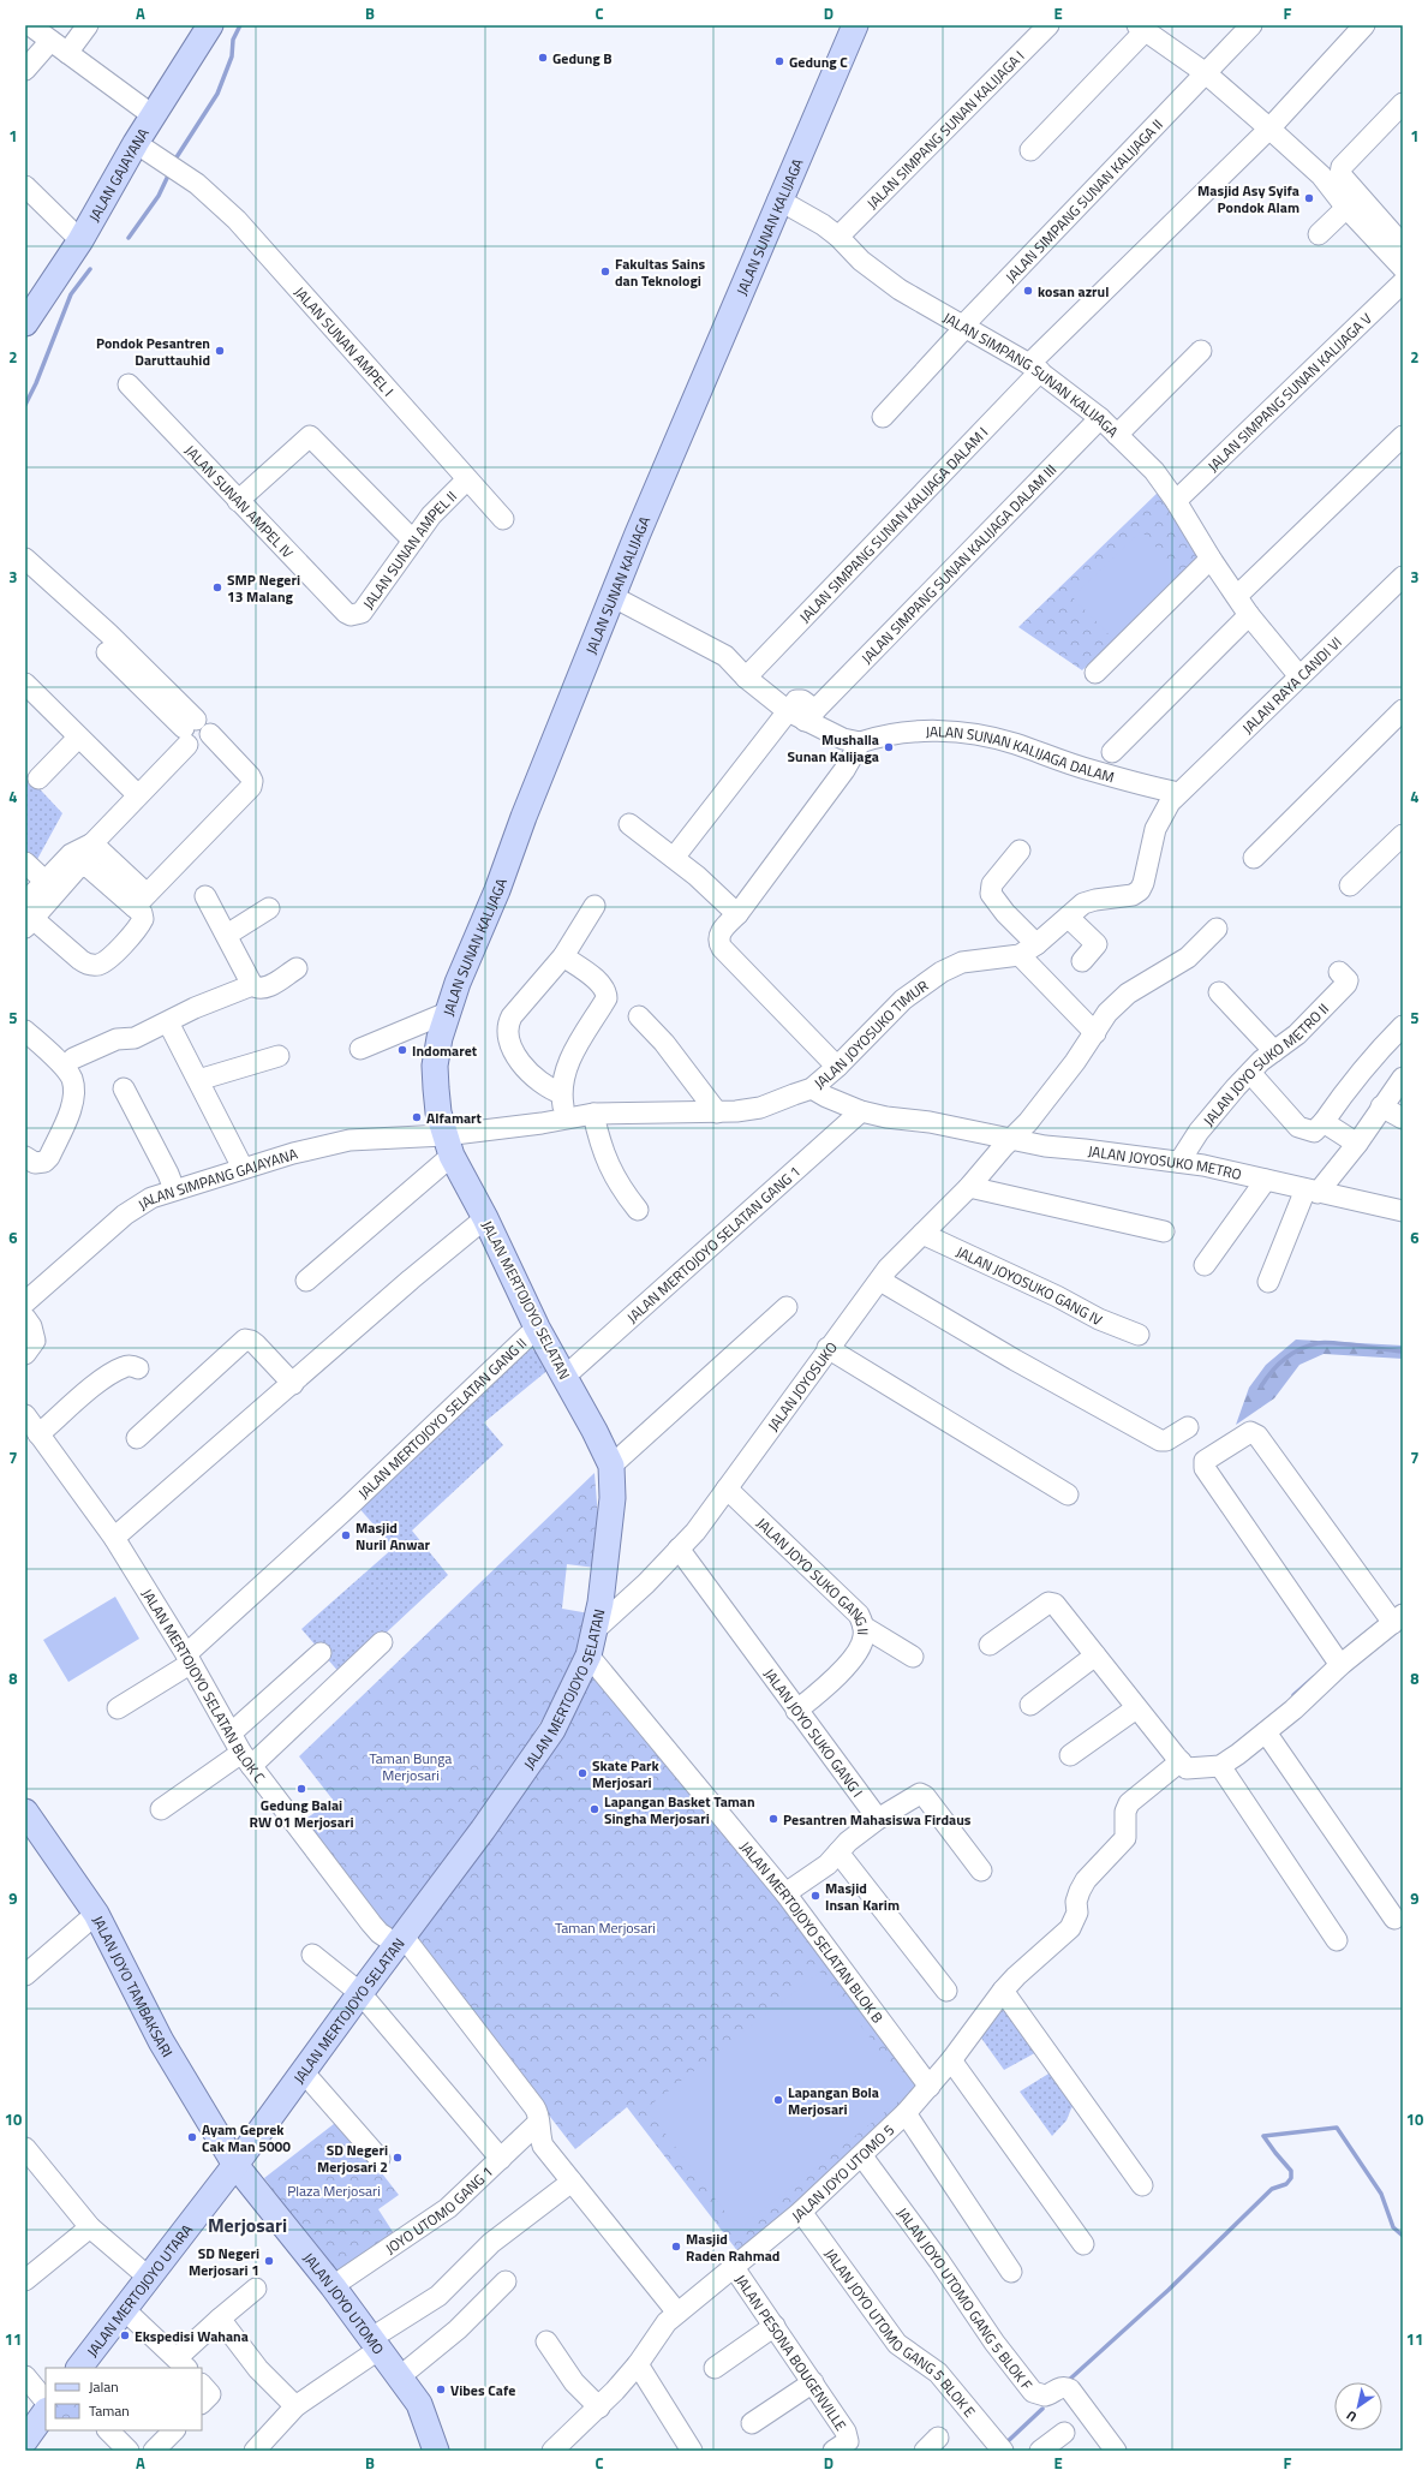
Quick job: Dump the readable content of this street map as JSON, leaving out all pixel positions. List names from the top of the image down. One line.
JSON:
{"streets":{"main road":["JALAN GAJAYANA","JALAN SUNAN KALIJAGA","JALAN MERTOJOYO SELATAN","JALAN JOYO TAMBAKSARI","JALAN MERTOJOYO UTARA","JALAN JOYO UTOMO"],"street":["JALAN SIMPANG SUNAN KALIJAGA I","JALAN SIMPANG SUNAN KALIJAGA II","JALAN SUNAN AMPEL I","JALAN SIMPANG SUNAN KALIJAGA","JALAN SIMPANG SUNAN KALIJAGA V","JALAN SUNAN AMPEL IV","JALAN SIMPANG SUNAN KALIJAGA DALAM I","JALAN SUNAN AMPEL II","JALAN SIMPANG SUNAN KALIJAGA DALAM III","JALAN RAYA CANDI VI","JALAN SUNAN KALIJAGA DALAM","JALAN JOYOSUKO TIMUR","JALAN JOYO SUKO METRO II","JALAN JOYOSUKO METRO","JALAN SIMPANG GAJAYANA","JALAN MERTOJOYO SELATAN GANG 1","JALAN JOYOSUKO GANG IV","JALAN JOYOSUKO","JALAN MERTOJOYO SELATAN GANG II","JALAN JOYO SUKO GANG II","JALAN MERTOJOYO SELATAN BLOK C","JALAN JOYO SUKO GANG I","JALAN MERTOJOYO SELATAN BLOK B","JALAN JOYO UTOMO 5","JOYO UTOMO GANG 1","JALAN JOYO UTOMO GANG 5 BLOK F","JALAN JOYO UTOMO GANG 5 BLOK E","JALAN PESONA BOUGENVILLE"]},"crossings":[["JALAN SIMPANG SUNAN KALIJAGA I","JALAN SIMPANG SUNAN KALIJAGA"],["JALAN GAJAYANA","JALAN SUNAN AMPEL I"],["JALAN SIMPANG SUNAN KALIJAGA II","JALAN SIMPANG SUNAN KALIJAGA"],["JALAN SUNAN KALIJAGA","JALAN SIMPANG SUNAN KALIJAGA"],["JALAN SUNAN KALIJAGA","JALAN JOYOSUKO TIMUR"],["JALAN SUNAN KALIJAGA","JALAN SIMPANG GAJAYANA"],["JALAN SUNAN KALIJAGA","JALAN MERTOJOYO SELATAN"],["JALAN SUNAN AMPEL I","JALAN SUNAN AMPEL II"],["JALAN SIMPANG SUNAN KALIJAGA","JALAN SIMPANG SUNAN KALIJAGA V"],["JALAN SIMPANG SUNAN KALIJAGA","JALAN SIMPANG SUNAN KALIJAGA DALAM I"],["JALAN SIMPANG SUNAN KALIJAGA","JALAN SIMPANG SUNAN KALIJAGA DALAM III"],["JALAN SIMPANG SUNAN KALIJAGA","JALAN RAYA CANDI VI"],["JALAN SUNAN AMPEL IV","JALAN SUNAN AMPEL II"],["JALAN RAYA CANDI VI","JALAN SUNAN KALIJAGA DALAM"],["JALAN RAYA CANDI VI","JALAN JOYOSUKO TIMUR"],["JALAN SUNAN KALIJAGA DALAM","JALAN JOYOSUKO TIMUR"],["JALAN JOYOSUKO TIMUR","JALAN JOYOSUKO METRO"],["JALAN JOYOSUKO TIMUR","JALAN SIMPANG GAJAYANA"],["JALAN JOYOSUKO TIMUR","JALAN MERTOJOYO SELATAN"],["JALAN JOYO SUKO METRO II","JALAN JOYOSUKO METRO"],["JALAN JOYOSUKO METRO","JALAN MERTOJOYO SELATAN GANG 1"],["JALAN JOYOSUKO METRO","JALAN JOYOSUKO"],["JALAN SIMPANG GAJAYANA","JALAN MERTOJOYO SELATAN"],["JALAN MERTOJOYO SELATAN GANG 1","JALAN MERTOJOYO SELATAN"],["JALAN JOYOSUKO GANG IV","JALAN JOYOSUKO"],["JALAN MERTOJOYO SELATAN","JALAN JOYOSUKO"],["JALAN MERTOJOYO SELATAN","JALAN MERTOJOYO SELATAN GANG II"],["JALAN MERTOJOYO SELATAN","JALAN MERTOJOYO SELATAN BLOK C"],["JALAN MERTOJOYO SELATAN","JALAN MERTOJOYO SELATAN BLOK B"],["JALAN MERTOJOYO SELATAN","JALAN JOYO TAMBAKSARI"],["JALAN MERTOJOYO SELATAN","JALAN MERTOJOYO UTARA"],["JALAN MERTOJOYO SELATAN","JALAN JOYO UTOMO"],["JALAN JOYOSUKO","JALAN JOYO SUKO GANG II"],["JALAN JOYOSUKO","JALAN JOYO SUKO GANG I"],["JALAN JOYOSUKO","JALAN MERTOJOYO SELATAN BLOK B"],["JALAN MERTOJOYO SELATAN GANG II","JALAN MERTOJOYO SELATAN BLOK C"],["JALAN JOYO SUKO GANG II","JALAN JOYO SUKO GANG I"],["JALAN MERTOJOYO SELATAN BLOK C","JALAN JOYO UTOMO 5"],["JALAN MERTOJOYO SELATAN BLOK C","JOYO UTOMO GANG 1"],["JALAN MERTOJOYO SELATAN BLOK B","JALAN JOYO UTOMO 5"],["JALAN JOYO TAMBAKSARI","JALAN MERTOJOYO UTARA"],["JALAN JOYO TAMBAKSARI","JALAN JOYO UTOMO"],["JALAN JOYO UTOMO 5","JALAN JOYO UTOMO GANG 5 BLOK F"],["JALAN JOYO UTOMO 5","JALAN JOYO UTOMO GANG 5 BLOK E"],["JALAN JOYO UTOMO 5","JALAN PESONA BOUGENVILLE"],["JOYO UTOMO GANG 1","JALAN JOYO UTOMO"],["JALAN MERTOJOYO UTARA","JALAN JOYO UTOMO"]],"districts":["Merjosari"],"parks":["Taman Bunga Merjosari","Taman Merjosari","Plaza Merjosari"],"places":["Gedung B","Gedung C","Masjid Asy Syifa Pondok Alam","Fakultas Sains dan Teknologi","kosan azrul","Pondok Pesantren Daruttauhid","SMP Negeri 13 Malang","Mushalla Sunan Kalijaga","Indomaret","Alfamart","Masjid Nuril Anwar","Skate Park Merjosari","Gedung Balai RW 01 Merjosari","Lapangan Basket Taman Singha Merjosari","Pesantren Mahasiswa Firdaus","Masjid Insan Karim","Lapangan Bola Merjosari","Ayam Geprek Cak Man 5000","SD Negeri Merjosari 2","Masjid Raden Rahmad","SD Negeri Merjosari 1","Ekspedisi Wahana","Vibes Cafe"],"legend":["Jalan","Taman"],"north":"bottom left","grid":{"columns":["A","B","C","D","E","F"],"rows":["1","2","3","4","5","6","7","8","9","10","11"]}}
